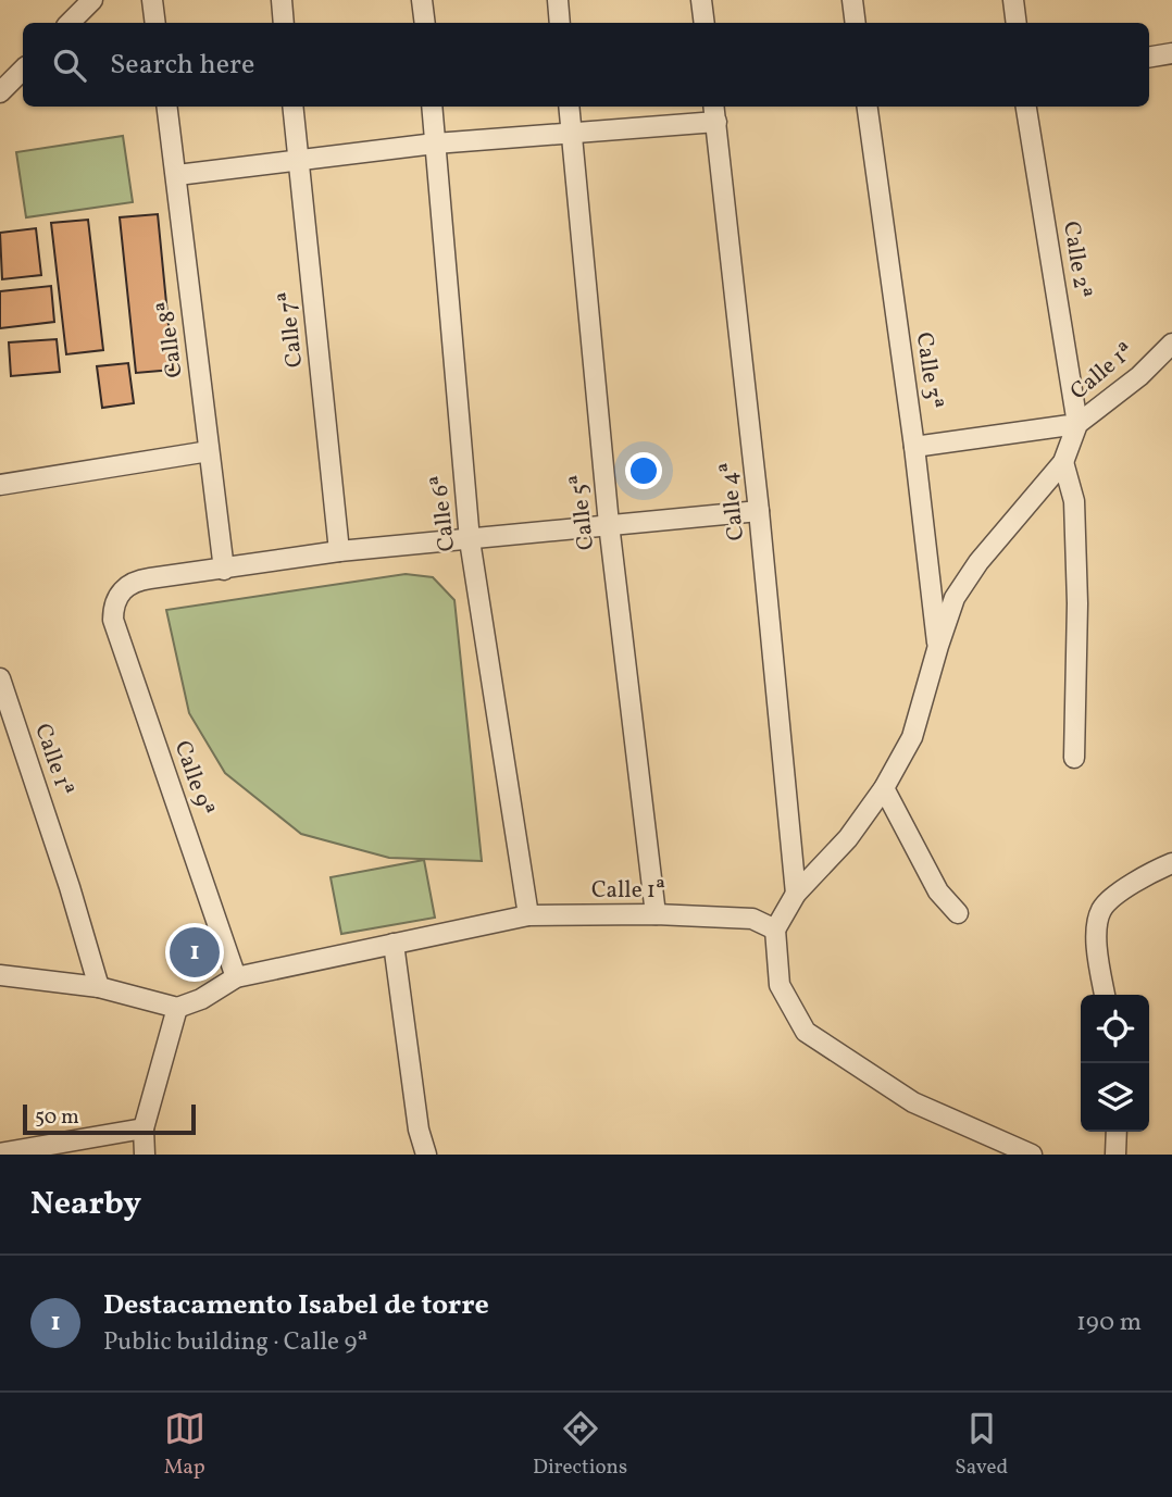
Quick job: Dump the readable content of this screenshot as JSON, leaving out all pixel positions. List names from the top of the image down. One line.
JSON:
{"streets":{"street":["Calle 2ª","Calle 7ª","Calle 8ª","Calle 3ª","Calle 1ª","Calle 4ª","Calle 5ª","Calle 6ª","Calle 9ª"]},"crossings":[["Calle 2ª","Calle 1ª"],["Calle 8ª","Calle 9ª"],["Calle 3ª","Calle 1ª"],["Calle 1ª","Calle 4ª"],["Calle 1ª","Calle 5ª"],["Calle 1ª","Calle 6ª"],["Calle 1ª","Calle 9ª"]],"scale_bar":"50 m","page":{"search":"Search here","pins":"1","scale":"50 m","heading":"Nearby","list":[{"mark":"1","name":"Destacamento Isabel de torre","note":"Public building · Calle 9ª","value":"190 m"}],"nav":["Map","Directions","Saved"]}}
